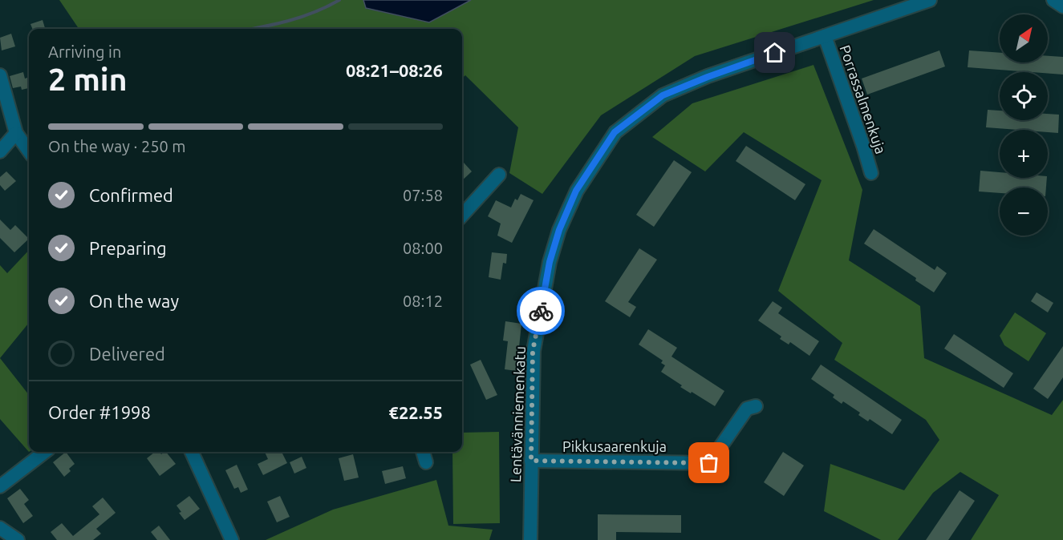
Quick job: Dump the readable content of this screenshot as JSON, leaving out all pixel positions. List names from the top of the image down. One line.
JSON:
{"streets":{"street":["Porrassalmenkuja","Lentävänniemenkatu","Pikkusaarenkuja"]},"crossings":[["Porrassalmenkuja","Lentävänniemenkatu"],["Lentävänniemenkatu","Pikkusaarenkuja"]],"north":"top right","page":{"map_buttons":["+","−"],"heading":["2 min","Arriving in","08:21–08:26"],"panel":["Order #1998","€22.55"],"bar":"On the way · 250 m","list":[["Confirmed","07:58"],["Preparing","08:00"],["On the way","08:12"],"Delivered"]}}
